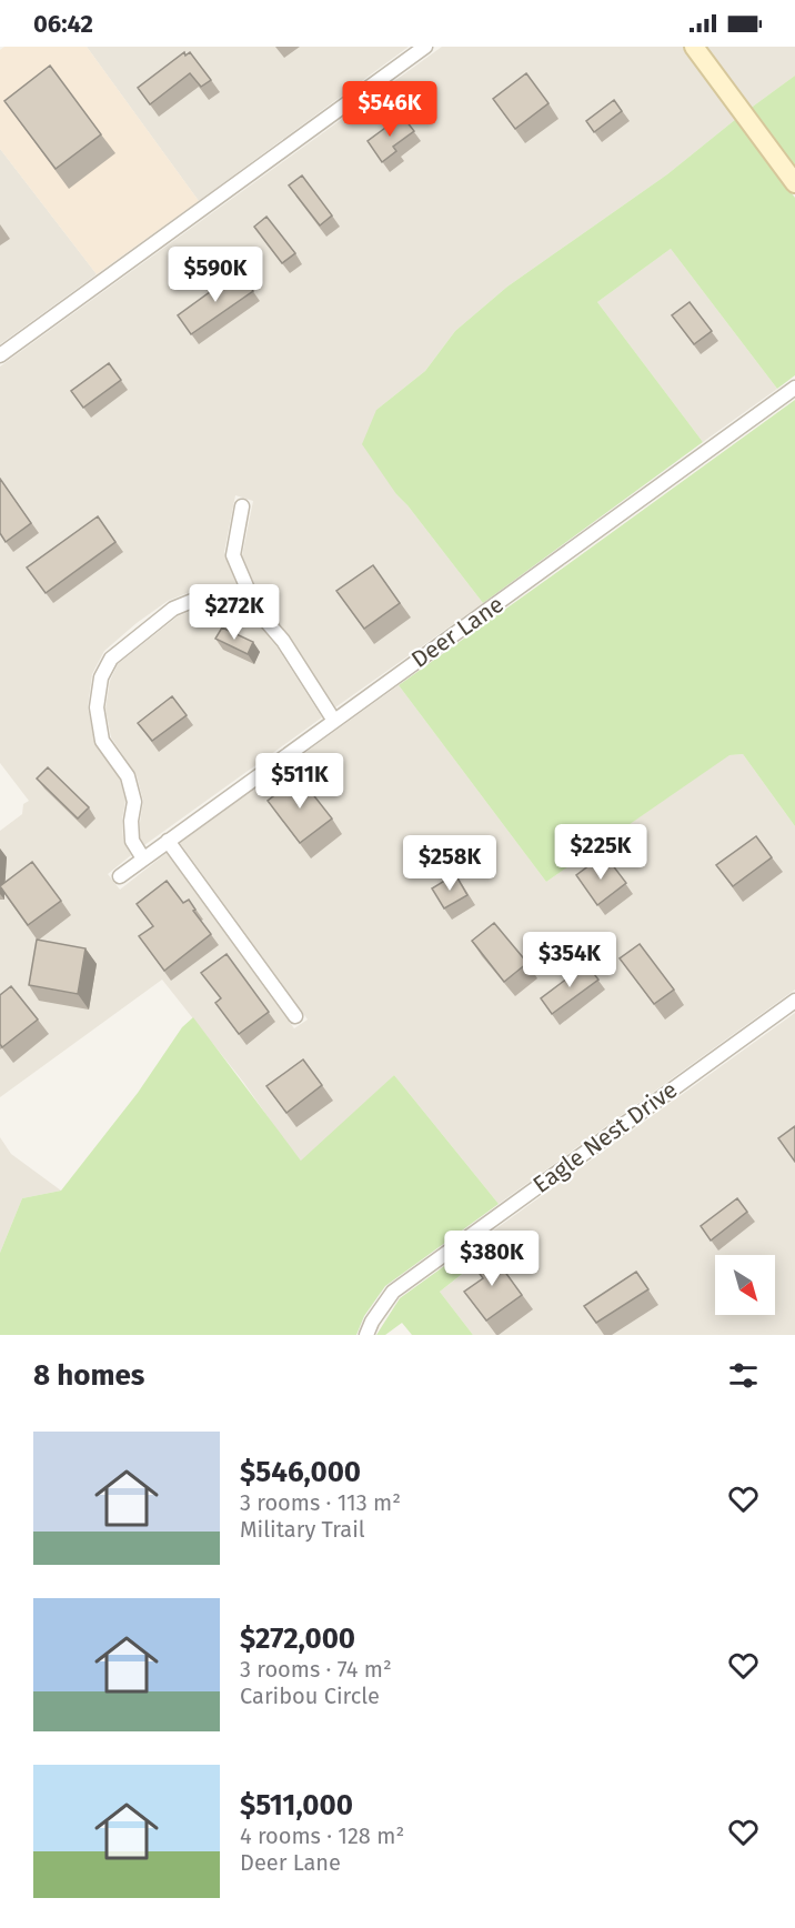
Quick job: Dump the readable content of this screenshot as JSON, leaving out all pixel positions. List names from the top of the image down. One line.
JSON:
{"streets":{"street":["Deer Lane","Eagle Nest Drive"]},"north":"bottom right","page":{"status":"06:42","price":["$546K","$590K","$272K","$511K","$225K","$258K","$354K","$380K"],"heading":"8 homes","list":[{"name":"$546,000","note":"3 rooms · 113 m² · Military Trail"},{"name":"$272,000","note":"3 rooms · 74 m² · Caribou Circle"},{"name":"$511,000","note":"4 rooms · 128 m² · Deer Lane"}]}}
